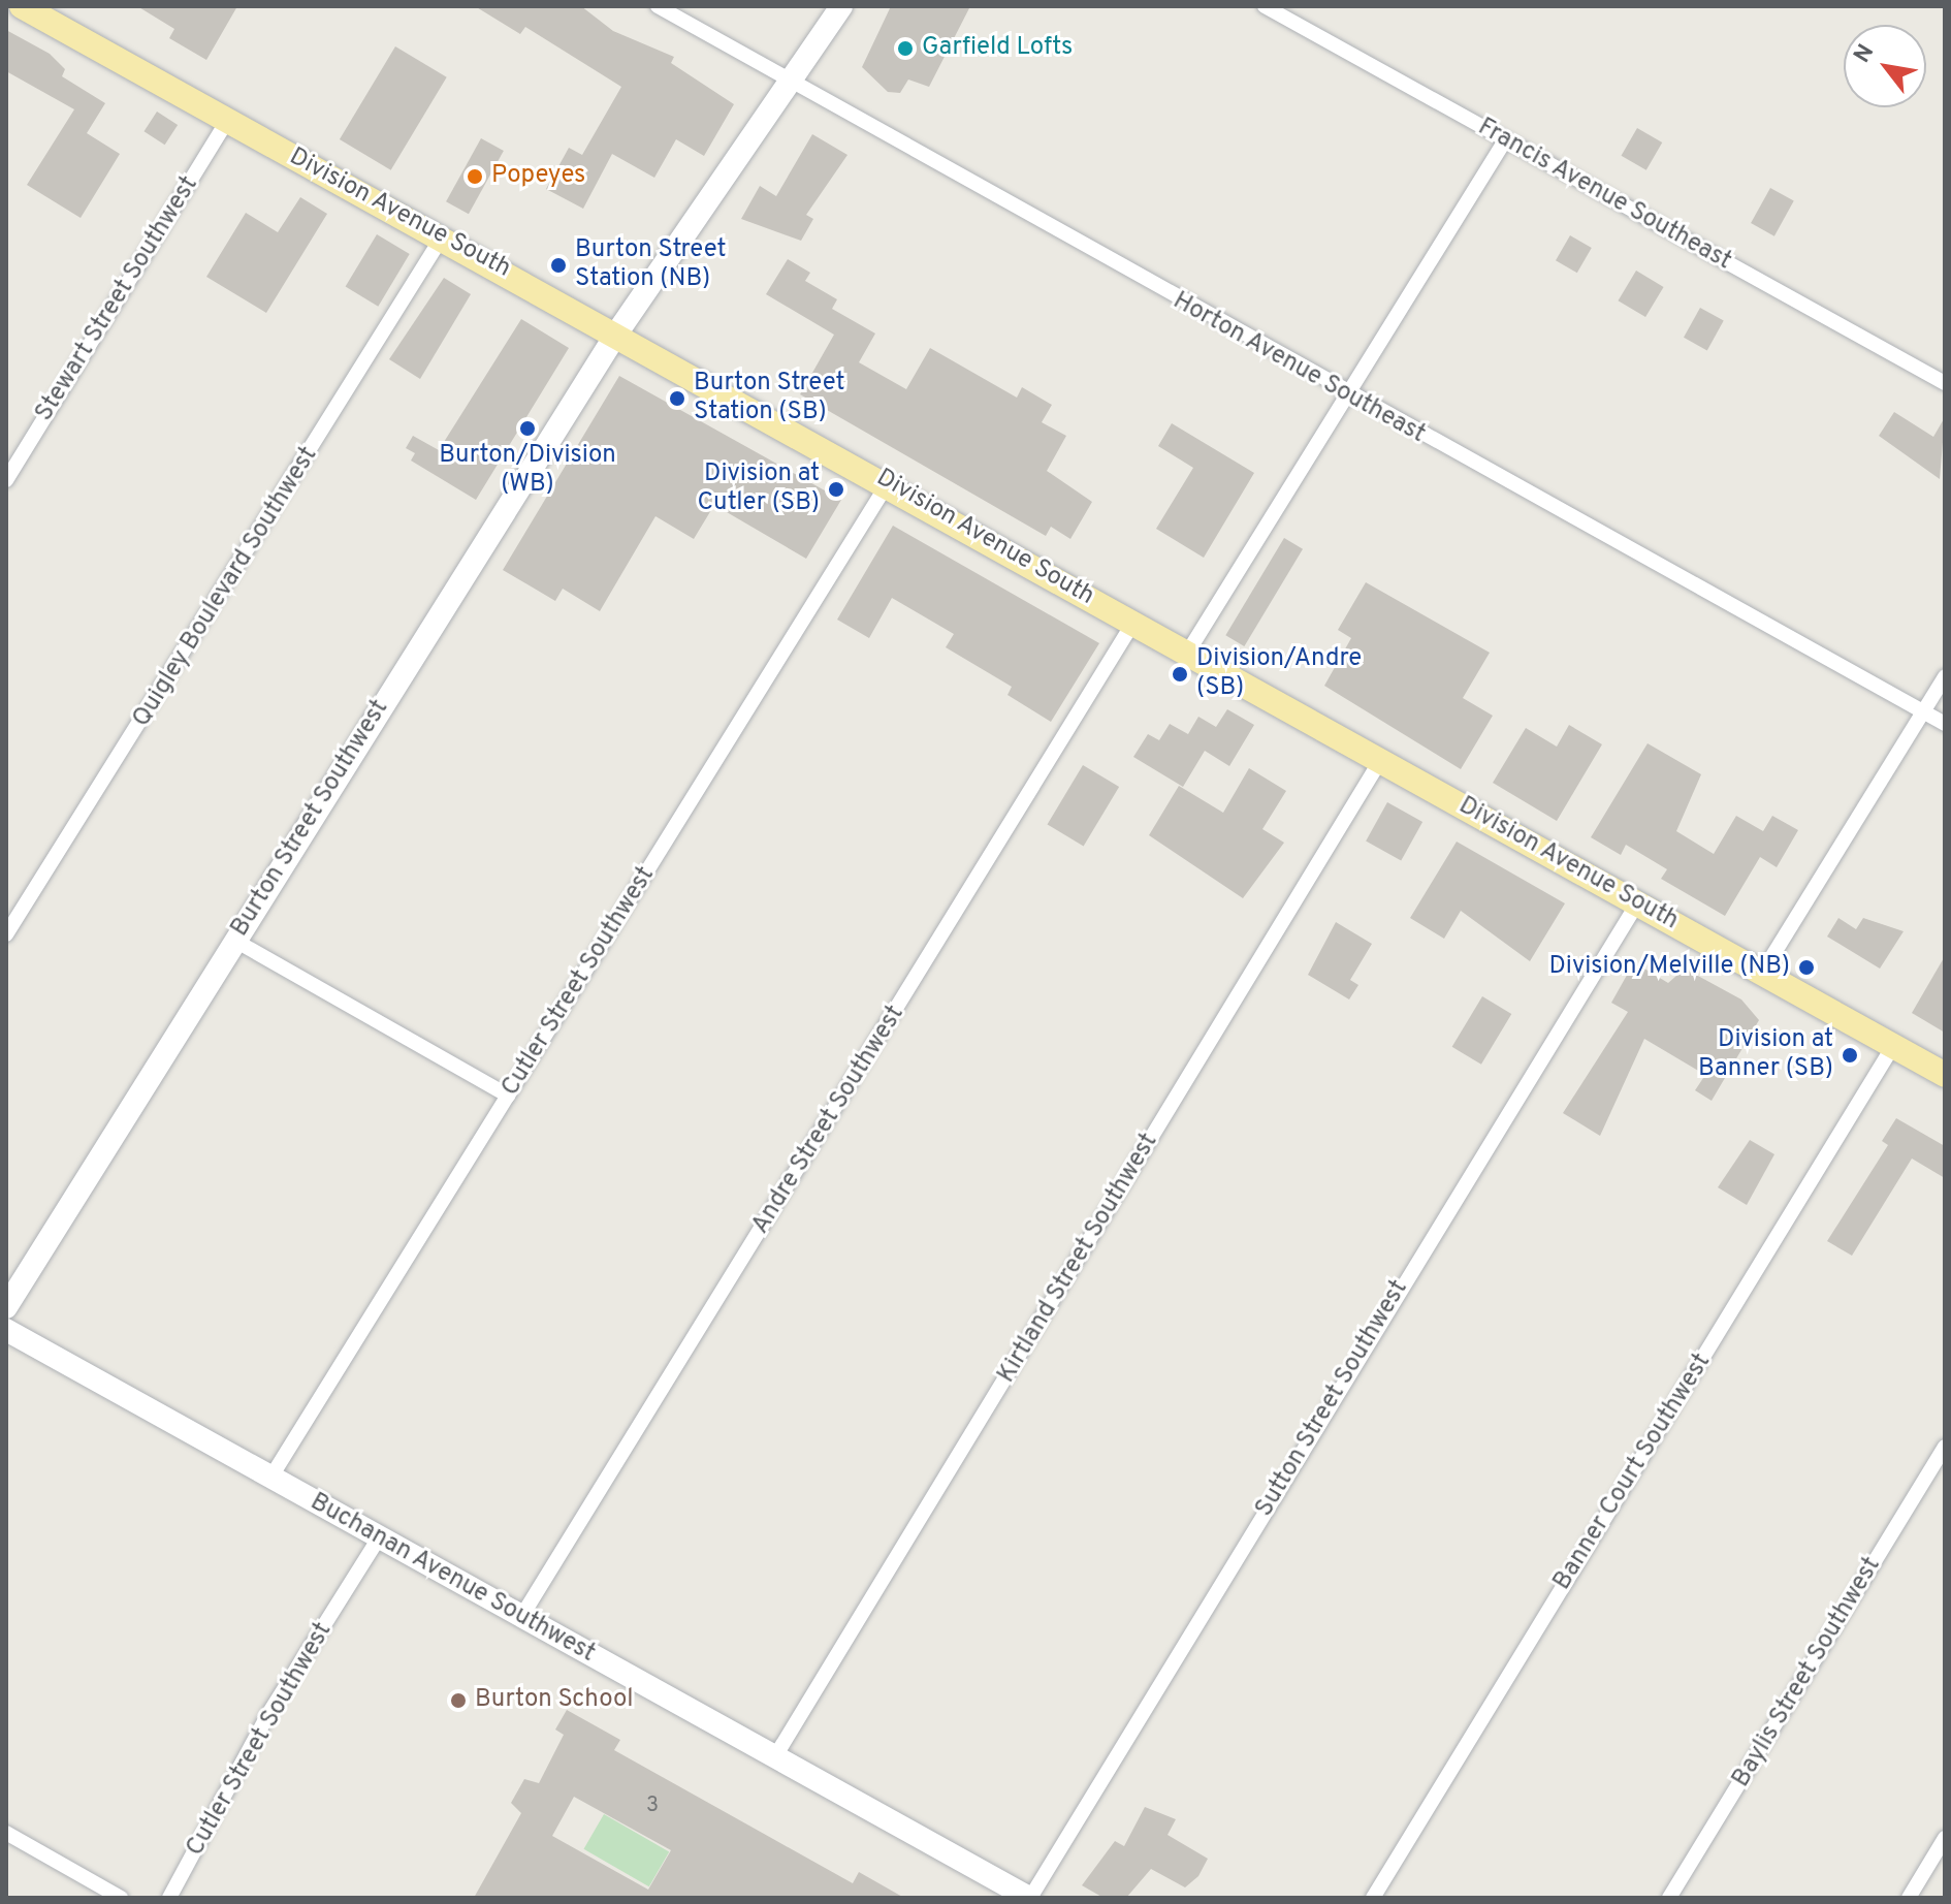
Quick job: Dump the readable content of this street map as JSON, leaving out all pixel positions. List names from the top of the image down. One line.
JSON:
{"streets":{"main road":["Division Avenue South","Burton Street Southwest","Buchanan Avenue Southwest"],"street":["Francis Avenue Southeast","Stewart Street Southwest","Horton Avenue Southeast","Quigley Boulevard Southwest","Cutler Street Southwest","Andre Street Southwest","Kirtland Street Southwest","Sutton Street Southwest","Banner Court Southwest","Baylis Street Southwest"]},"crossings":[["Division Avenue South","Stewart Street Southwest"],["Division Avenue South","Quigley Boulevard Southwest"],["Division Avenue South","Burton Street Southwest"],["Division Avenue South","Cutler Street Southwest"],["Division Avenue South","Andre Street Southwest"],["Division Avenue South","Kirtland Street Southwest"],["Division Avenue South","Sutton Street Southwest"],["Division Avenue South","Banner Court Southwest"],["Horton Avenue Southeast","Burton Street Southwest"],["Cutler Street Southwest","Buchanan Avenue Southwest"],["Andre Street Southwest","Buchanan Avenue Southwest"],["Kirtland Street Southwest","Buchanan Avenue Southwest"],["Sutton Street Southwest","Buchanan Avenue Southwest"]],"places":["Garfield Lofts","Popeyes","Burton Street Station (NB)","Burton Street Station (SB)","Burton/Division (WB)","Division at Cutler (SB)","Division/Andre (SB)","Division/Melville (NB)","Division at Banner (SB)","Burton School"],"house_numbers":["3"],"north":"top left"}
